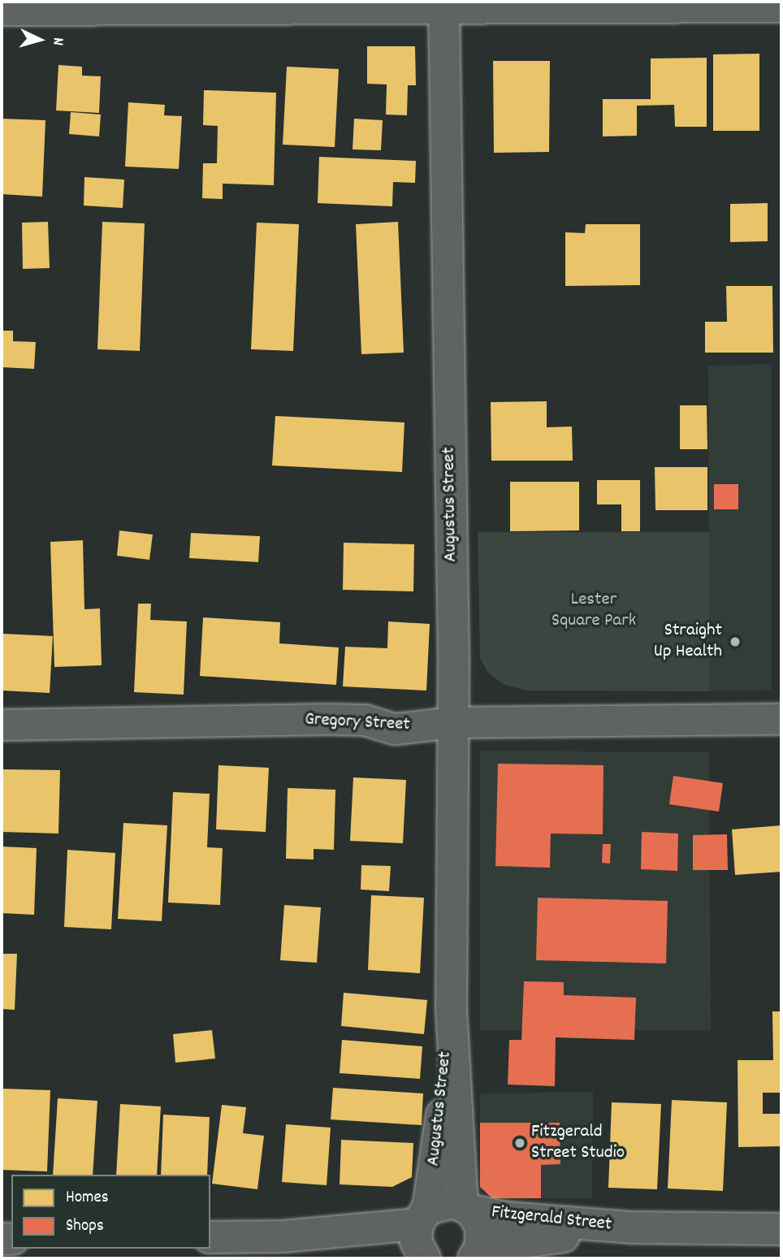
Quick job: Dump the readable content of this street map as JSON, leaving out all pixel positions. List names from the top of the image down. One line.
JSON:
{"streets":{"main road":["Fitzgerald Street"],"street":["Augustus Street","Gregory Street"]},"crossings":[["Augustus Street","Gregory Street"],["Augustus Street","Fitzgerald Street"]],"parks":["Lester Square Park"],"places":["Straight Up Health","Fitzgerald Street Studio"],"legend":["Homes","Shops"],"north":"right"}
